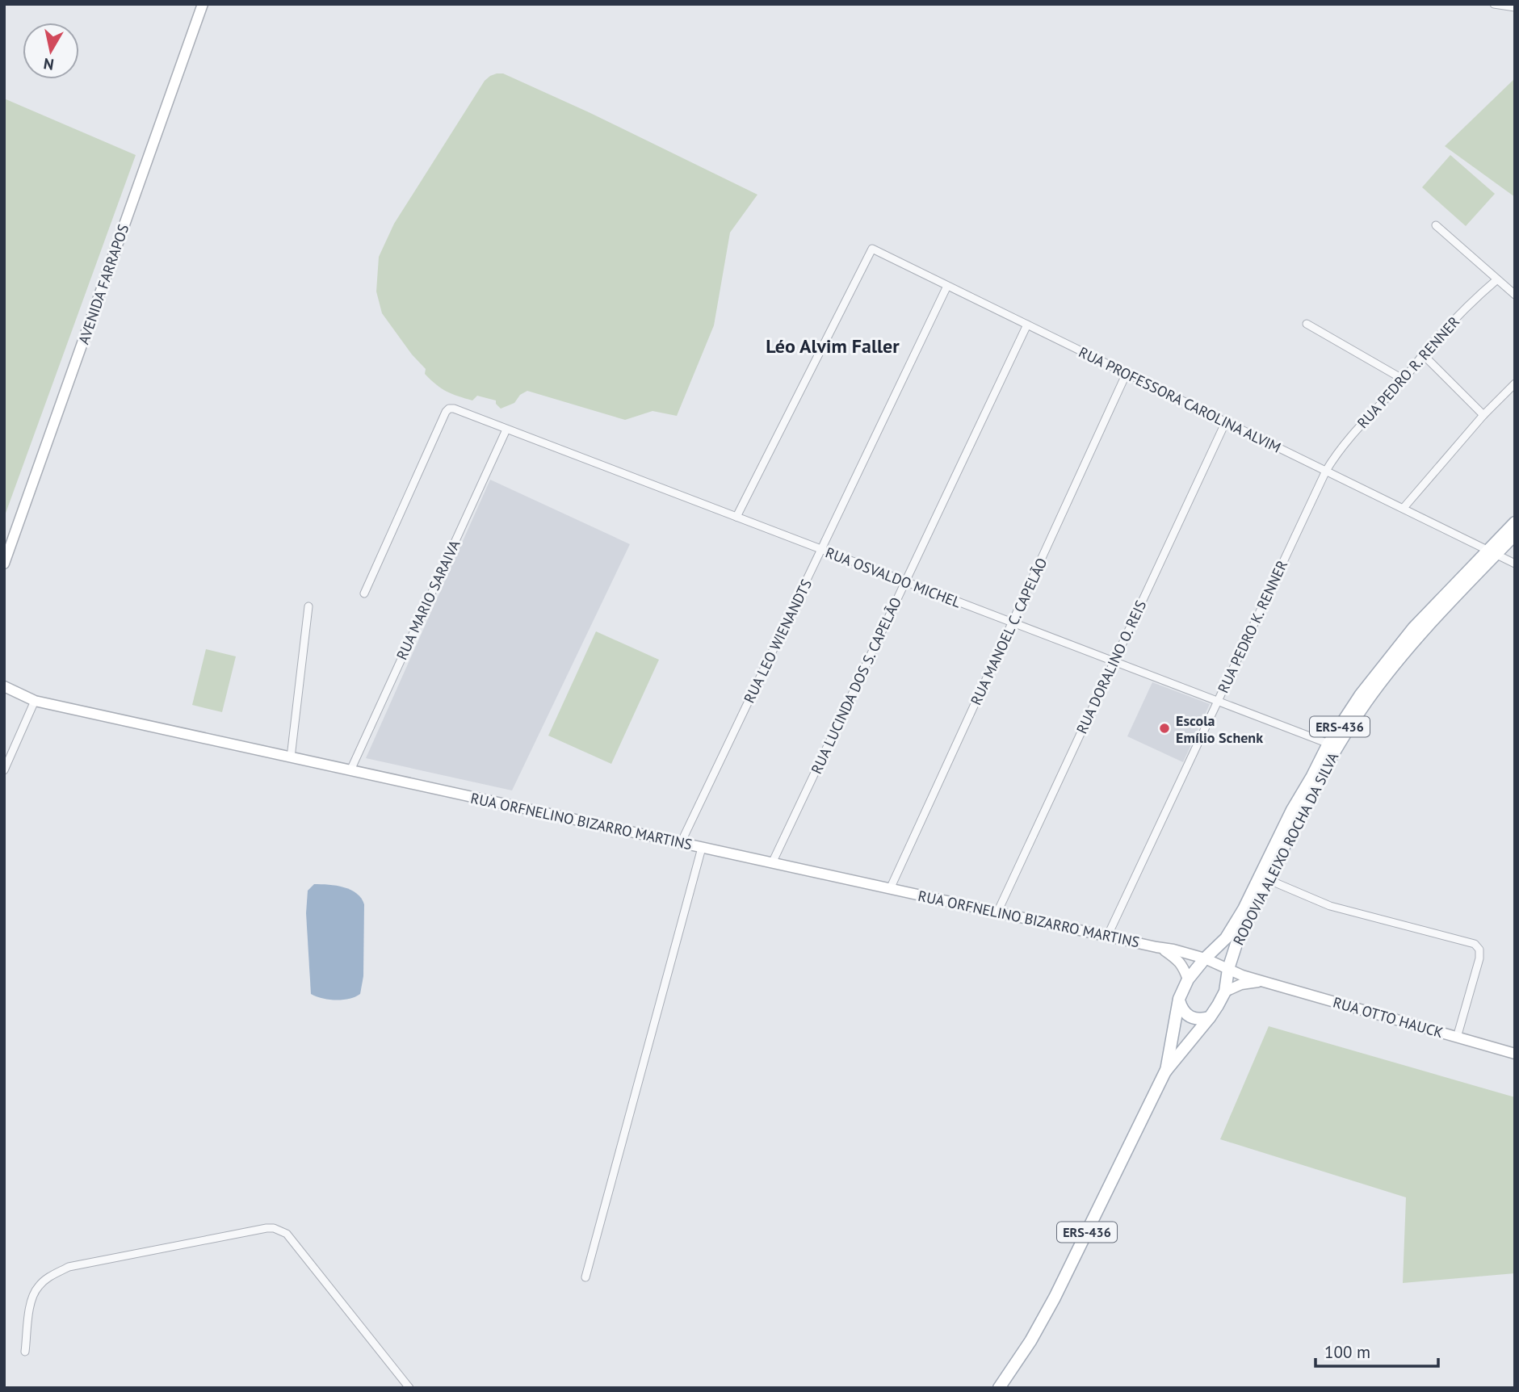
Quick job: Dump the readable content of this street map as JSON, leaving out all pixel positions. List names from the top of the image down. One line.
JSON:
{"streets":{"main road":["ERS-436","RODOVIA ALEIXO ROCHA DA SILVA"],"street":["AVENIDA FARRAPOS","RUA PEDRO R. RENNER","RUA PROFESSORA CAROLINA ALVIM","RUA OSVALDO MICHEL","RUA MARIO SARAIVA","RUA PEDRO K. RENNER","RUA MANOEL C. CAPELÃO","RUA LEO WIENANDTS","RUA DORALINO O. REIS","RUA LUCINDA DOS S. CAPELÃO","RUA ORFNELINO BIZARRO MARTINS","RUA OTTO HAUCK"]},"crossings":[["RUA PEDRO R. RENNER","RUA PROFESSORA CAROLINA ALVIM"],["RUA PEDRO R. RENNER","RUA PEDRO K. RENNER"],["RUA PROFESSORA CAROLINA ALVIM","RUA OSVALDO MICHEL"],["RUA PROFESSORA CAROLINA ALVIM","RUA PEDRO K. RENNER"],["RUA PROFESSORA CAROLINA ALVIM","RUA MANOEL C. CAPELÃO"],["RUA PROFESSORA CAROLINA ALVIM","RUA LEO WIENANDTS"],["RUA PROFESSORA CAROLINA ALVIM","RUA DORALINO O. REIS"],["RUA PROFESSORA CAROLINA ALVIM","RUA LUCINDA DOS S. CAPELÃO"],["RUA PROFESSORA CAROLINA ALVIM","RODOVIA ALEIXO ROCHA DA SILVA"],["RUA OSVALDO MICHEL","RUA MARIO SARAIVA"],["RUA OSVALDO MICHEL","RUA PEDRO K. RENNER"],["RUA OSVALDO MICHEL","RUA MANOEL C. CAPELÃO"],["RUA OSVALDO MICHEL","RUA LEO WIENANDTS"],["RUA OSVALDO MICHEL","RUA DORALINO O. REIS"],["RUA OSVALDO MICHEL","RUA LUCINDA DOS S. CAPELÃO"],["RUA OSVALDO MICHEL","RODOVIA ALEIXO ROCHA DA SILVA"],["RUA MARIO SARAIVA","RUA ORFNELINO BIZARRO MARTINS"],["RUA PEDRO K. RENNER","RUA ORFNELINO BIZARRO MARTINS"],["RUA MANOEL C. CAPELÃO","RUA ORFNELINO BIZARRO MARTINS"],["RUA LEO WIENANDTS","RUA ORFNELINO BIZARRO MARTINS"],["RUA DORALINO O. REIS","RUA ORFNELINO BIZARRO MARTINS"],["RUA LUCINDA DOS S. CAPELÃO","RUA ORFNELINO BIZARRO MARTINS"],["RUA ORFNELINO BIZARRO MARTINS","RODOVIA ALEIXO ROCHA DA SILVA"],["RUA ORFNELINO BIZARRO MARTINS","RUA OTTO HAUCK"]],"districts":["Léo Alvim Faller"],"places":["Escola Emílio Schenk"],"scale_bar":"100 m","north":"bottom"}
